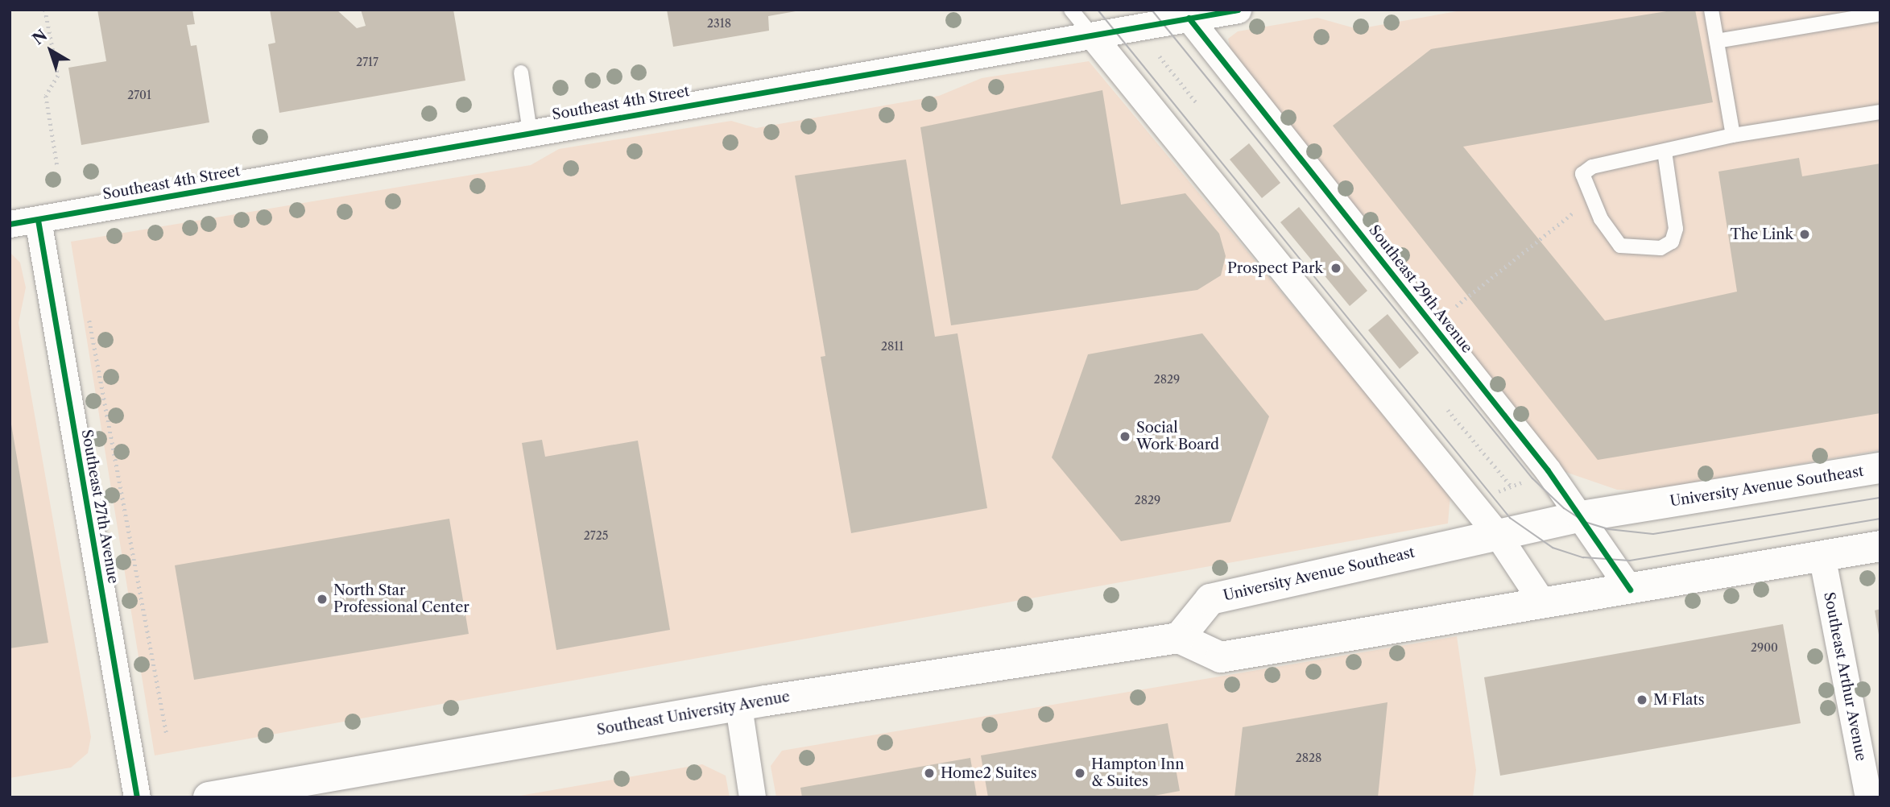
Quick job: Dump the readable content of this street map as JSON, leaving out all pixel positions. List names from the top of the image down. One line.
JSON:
{"streets":{"main road":["University Avenue Southeast","Southeast University Avenue"],"street":["Southeast 4th Street","Southeast 29th Avenue","Southeast 27th Avenue","Southeast Arthur Avenue"]},"crossings":[["Southeast 4th Street","Southeast 29th Avenue"],["Southeast 4th Street","Southeast 27th Avenue"],["Southeast 29th Avenue","University Avenue Southeast"],["University Avenue Southeast","Southeast University Avenue"]],"places":["The Link","Prospect Park","Social Work Board","North Star Professional Center","M Flats","Home2 Suites","Hampton Inn & Suites"],"house_numbers":["2318","2717","2701","2811","2829","2829","2725","2900","2828"],"north":"top left"}
